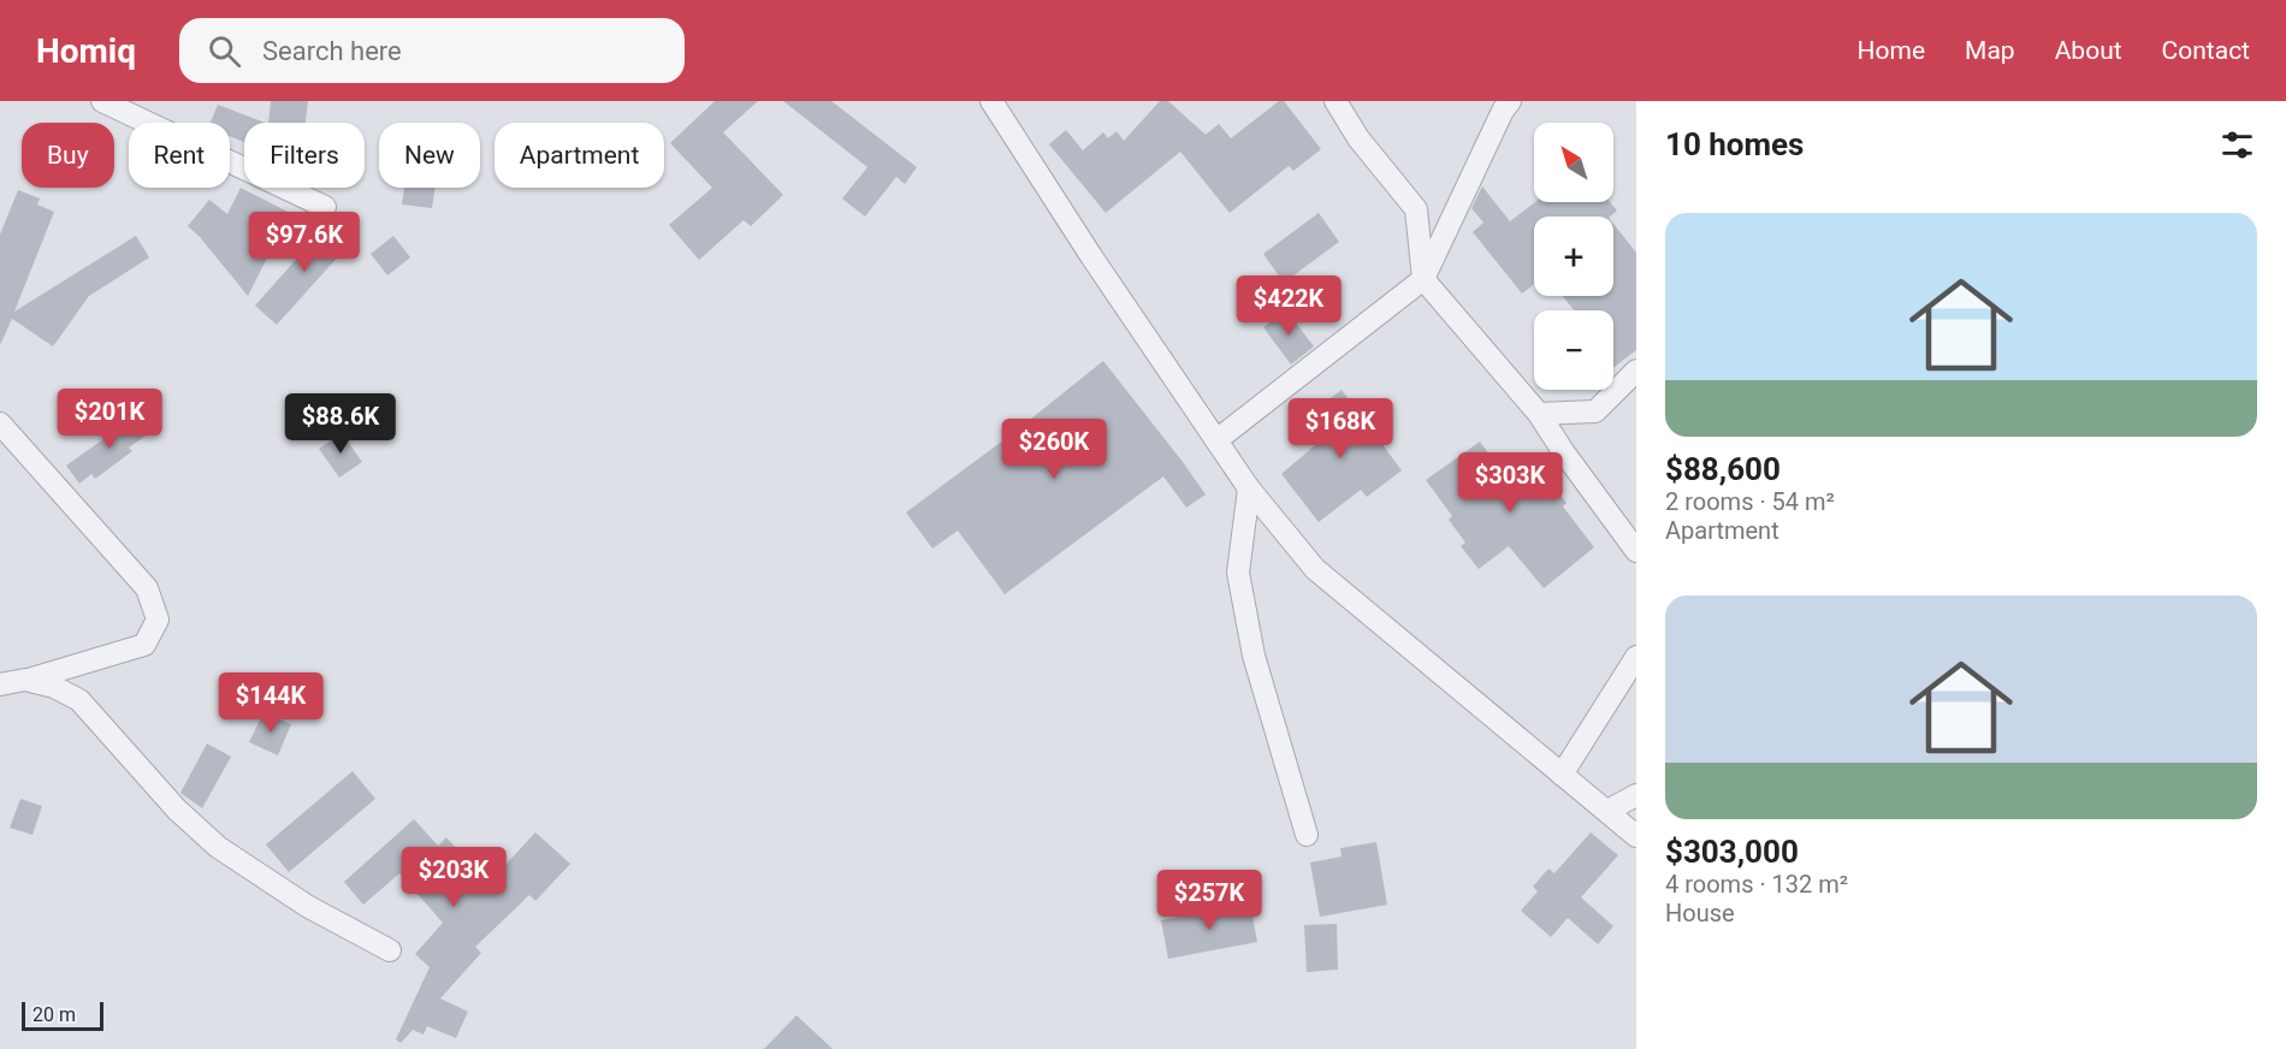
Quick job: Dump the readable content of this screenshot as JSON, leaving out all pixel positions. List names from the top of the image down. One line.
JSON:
{"scale_bar":"20 m","north":"top left","page":{"header":"Homiq","search":"Search here","nav":["Home","Map","About","Contact"],"heading":"10 homes","map_buttons":["+","−"],"chip":["Buy","Rent","Filters","New","Apartment"],"list":[{"name":"$88,600","note":"2 rooms · 54 m² · Apartment"},{"name":"$303,000","note":"4 rooms · 132 m² · House"}],"price":["$97.6K","$422K","$201K","$88.6K","$168K","$260K","$303K","$144K","$203K","$257K"],"scale":"20 m"}}
